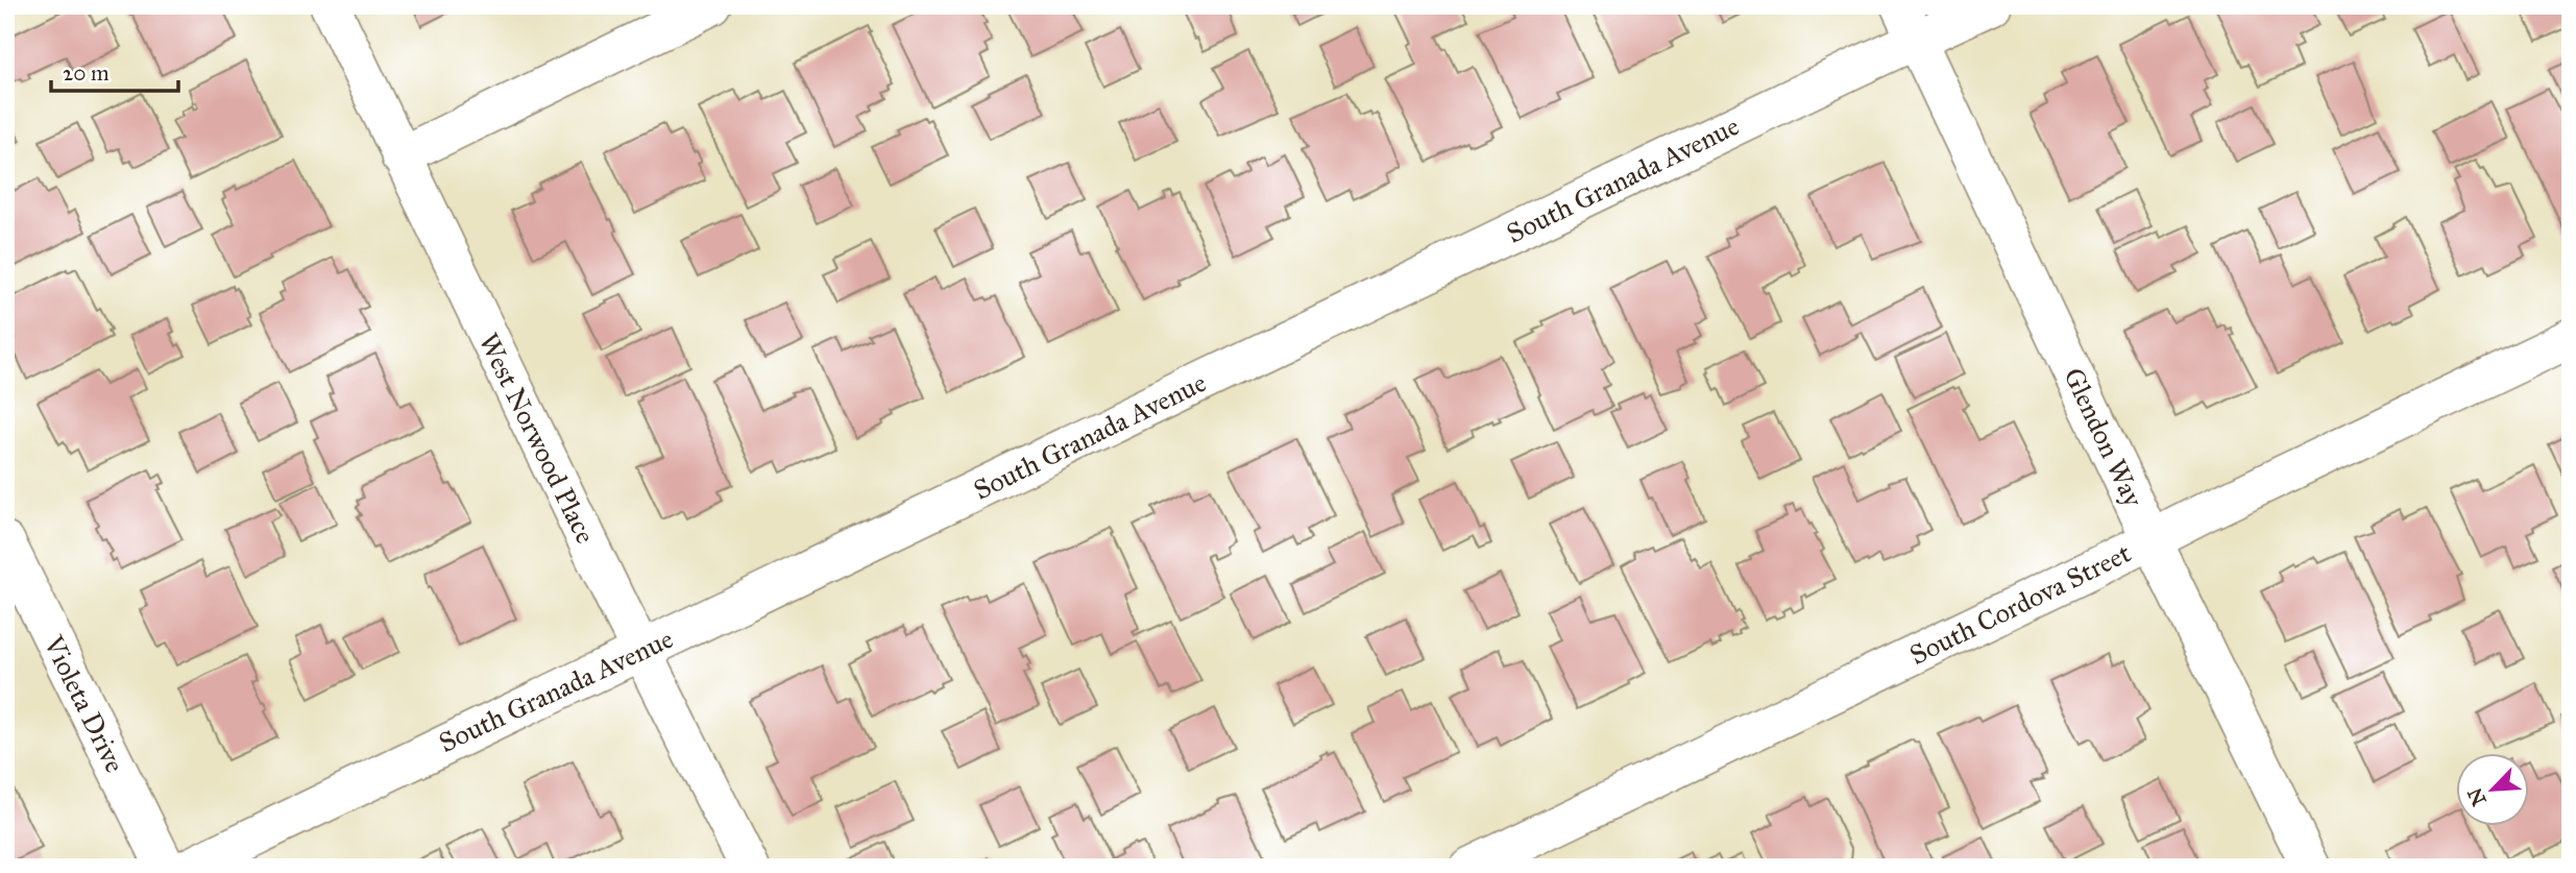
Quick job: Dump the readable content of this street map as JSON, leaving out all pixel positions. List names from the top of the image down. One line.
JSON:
{"streets":{"street":["South Granada Avenue","Glendon Way","West Norwood Place","South Cordova Street","Violeta Drive"]},"crossings":[["South Granada Avenue","Glendon Way"],["South Granada Avenue","West Norwood Place"],["Glendon Way","South Cordova Street"]],"scale_bar":"20 m","north":"bottom left"}
